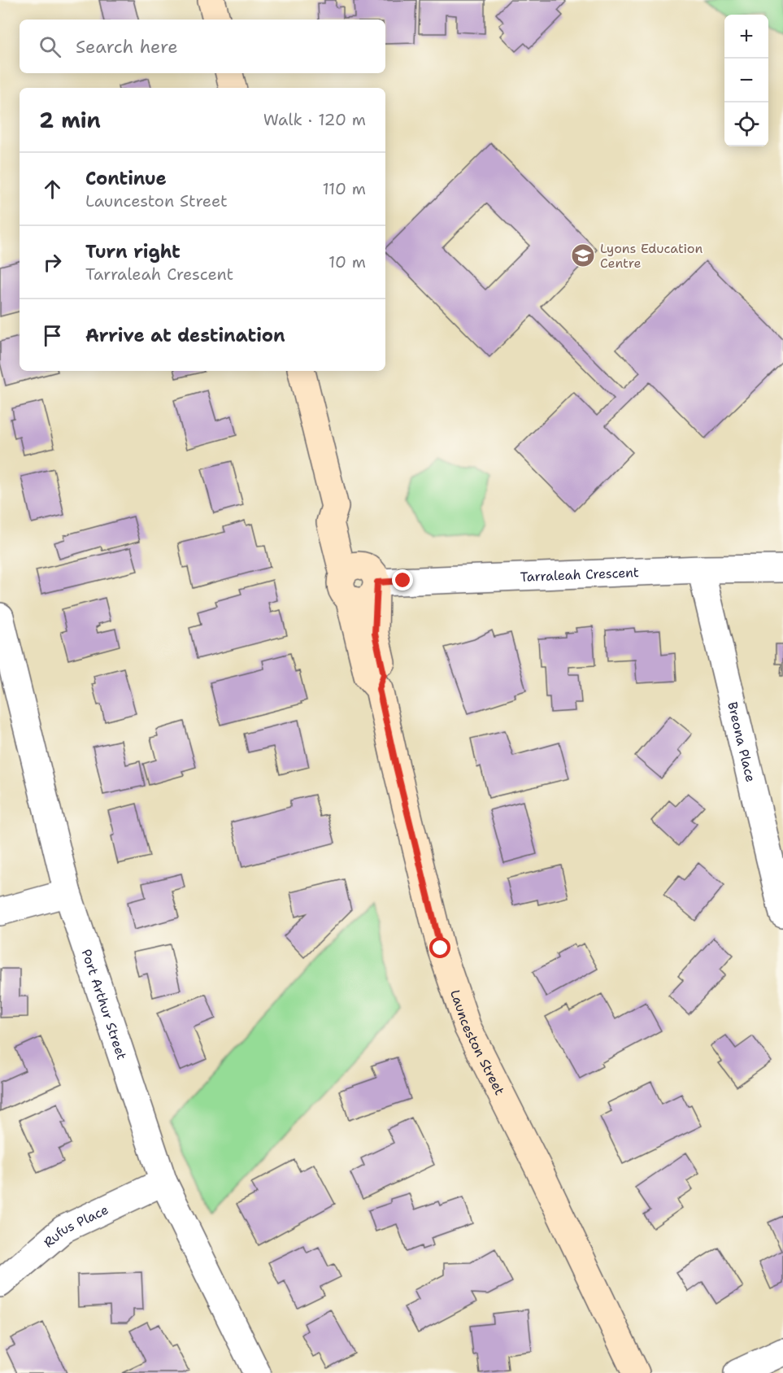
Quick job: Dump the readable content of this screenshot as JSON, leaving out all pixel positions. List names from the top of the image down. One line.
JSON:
{"streets":{"main road":["Launceston Street"],"street":["Tarraleah Crescent","Breona Place","Port Arthur Street","Rufus Place"]},"crossings":[["Tarraleah Crescent","Breona Place"],["Tarraleah Crescent","Launceston Street"],["Port Arthur Street","Rufus Place"]],"places":{"school or university":["Lyons Education Centre"]},"page":{"map_buttons":["+","−"],"search":"Search here","heading":["2 min","Walk · 120 m"],"list":[["Continue","Launceston Street","110 m"],["Turn right","Tarraleah Crescent","10 m"],"Arrive at destination"]}}
